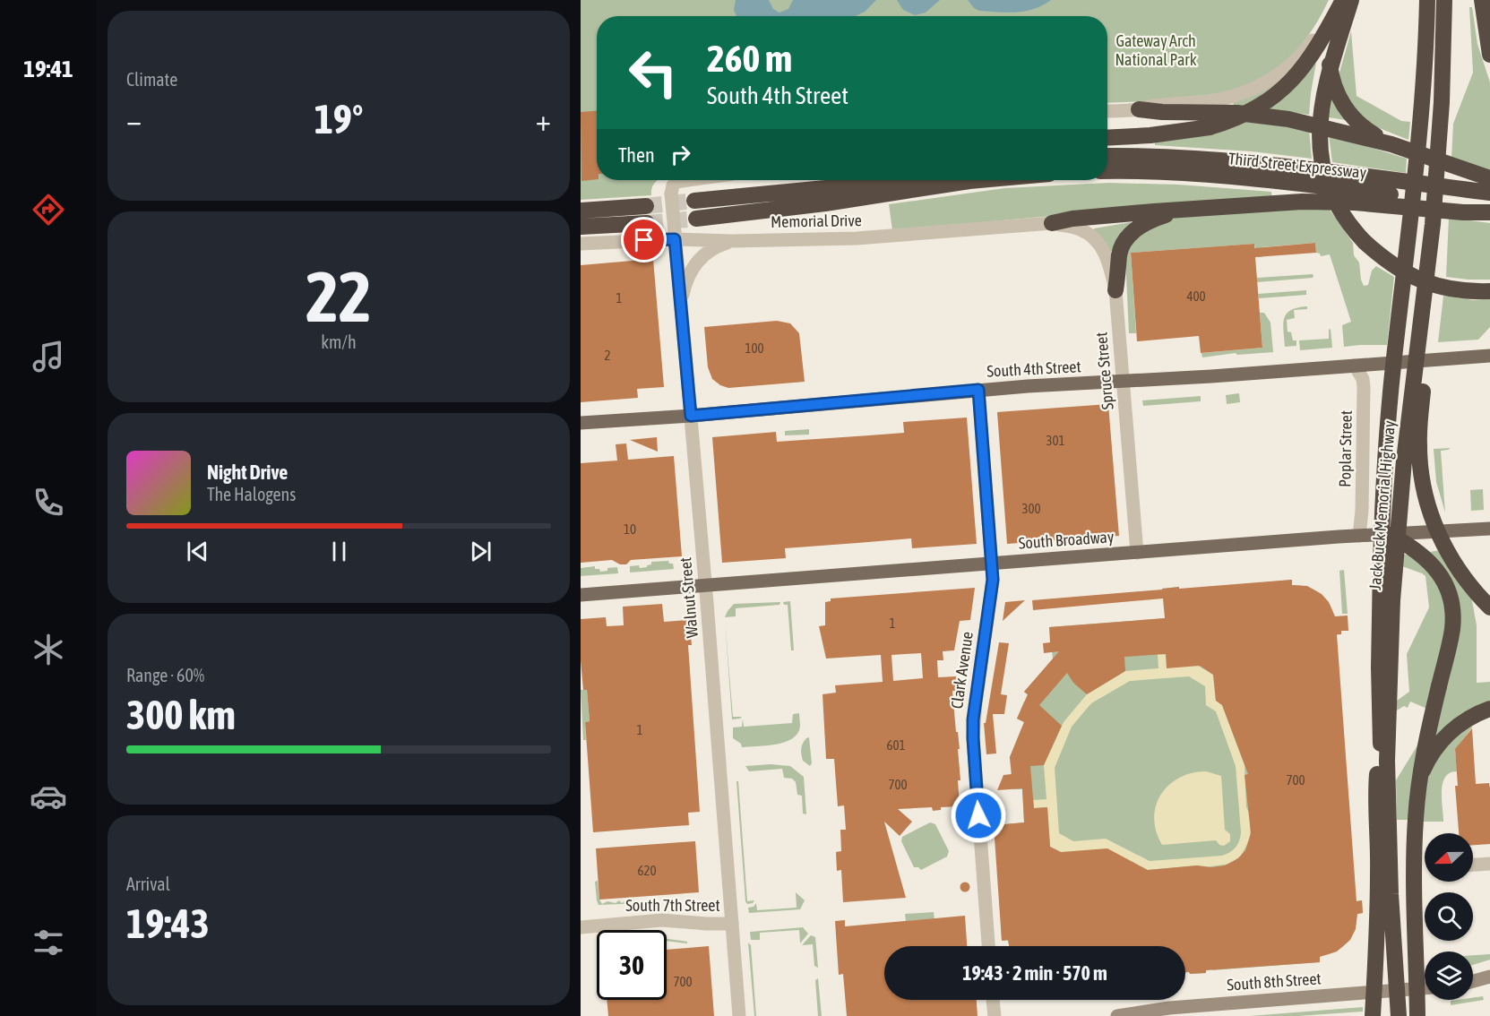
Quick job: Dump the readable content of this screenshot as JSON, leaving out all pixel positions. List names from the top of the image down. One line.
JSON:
{"streets":{"highway":["Third Street Expressway","Jack Buck Memorial Highway"],"main road":["South 4th Street","South Broadway","South 8th Street"],"street":["Memorial Drive","Spruce Street","Poplar Street","Walnut Street","Clark Avenue","South 7th Street"]},"crossings":[["Memorial Drive","Spruce Street"],["Memorial Drive","Walnut Street"],["South 4th Street","Spruce Street"],["South 4th Street","Poplar Street"],["South 4th Street","Walnut Street"],["South 4th Street","Clark Avenue"],["Spruce Street","South Broadway"],["Poplar Street","South Broadway"],["Jack Buck Memorial Highway","South Broadway"],["South Broadway","Walnut Street"],["South Broadway","Clark Avenue"],["Walnut Street","South 7th Street"]],"parks":["Gateway Arch National Park"],"house_numbers":["400","1","100","2","301","300","10","1","1","601","700","700","620","700"],"north":"left","page":{"tabs":"19:41","tile":["Climate",["22","km/h"],["Range · 60%","300 km"],["Arrival","19:43"]],"turn":["260 m","South 4th Street"],"heat":["−","19°","+"],"then":"Then","song":["Night Drive","The Halogens"],"limit":"30","trip":"19:43 · 2 min · 570 m"}}
